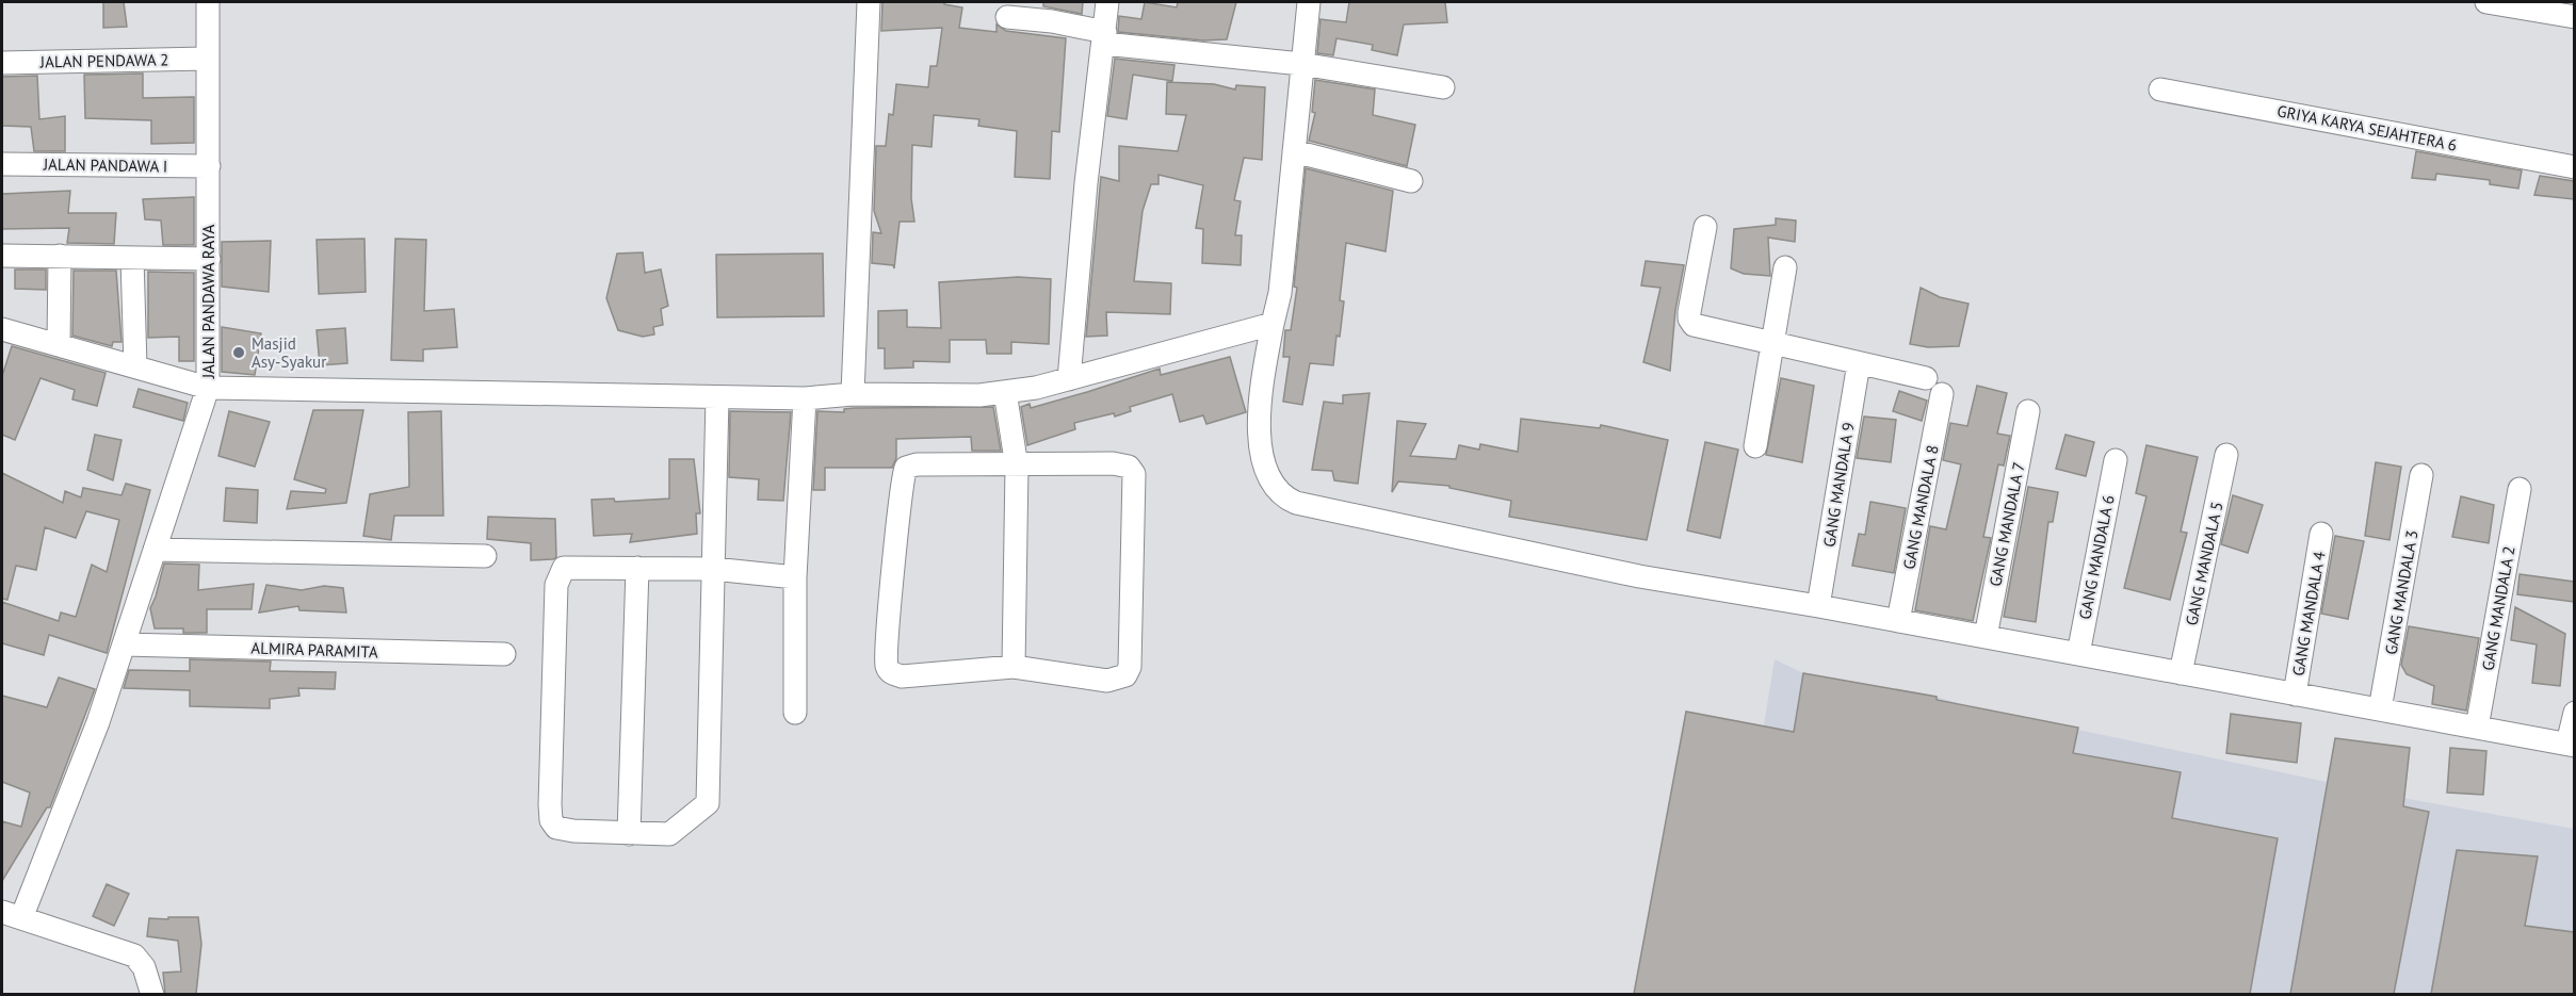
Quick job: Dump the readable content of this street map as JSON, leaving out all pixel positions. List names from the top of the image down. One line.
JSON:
{"streets":{"street":["JALAN PENDAWA 2","GRIYA KARYA SEJAHTERA 6","JALAN PANDAWA I","JALAN PANDAWA RAYA","GANG MANDALA 9","GANG MANDALA 8","GANG MANDALA 7","GANG MANDALA 6","GANG MANDALA 5","GANG MANDALA 3","GANG MANDALA 2","GANG MANDALA 4","ALMIRA PARAMITA"]},"crossings":[["JALAN PENDAWA 2","JALAN PANDAWA RAYA"],["JALAN PANDAWA I","JALAN PANDAWA RAYA"],["GANG MANDALA 9","GANG MANDALA 8"]],"places":["Masjid Asy-Syakur"]}
